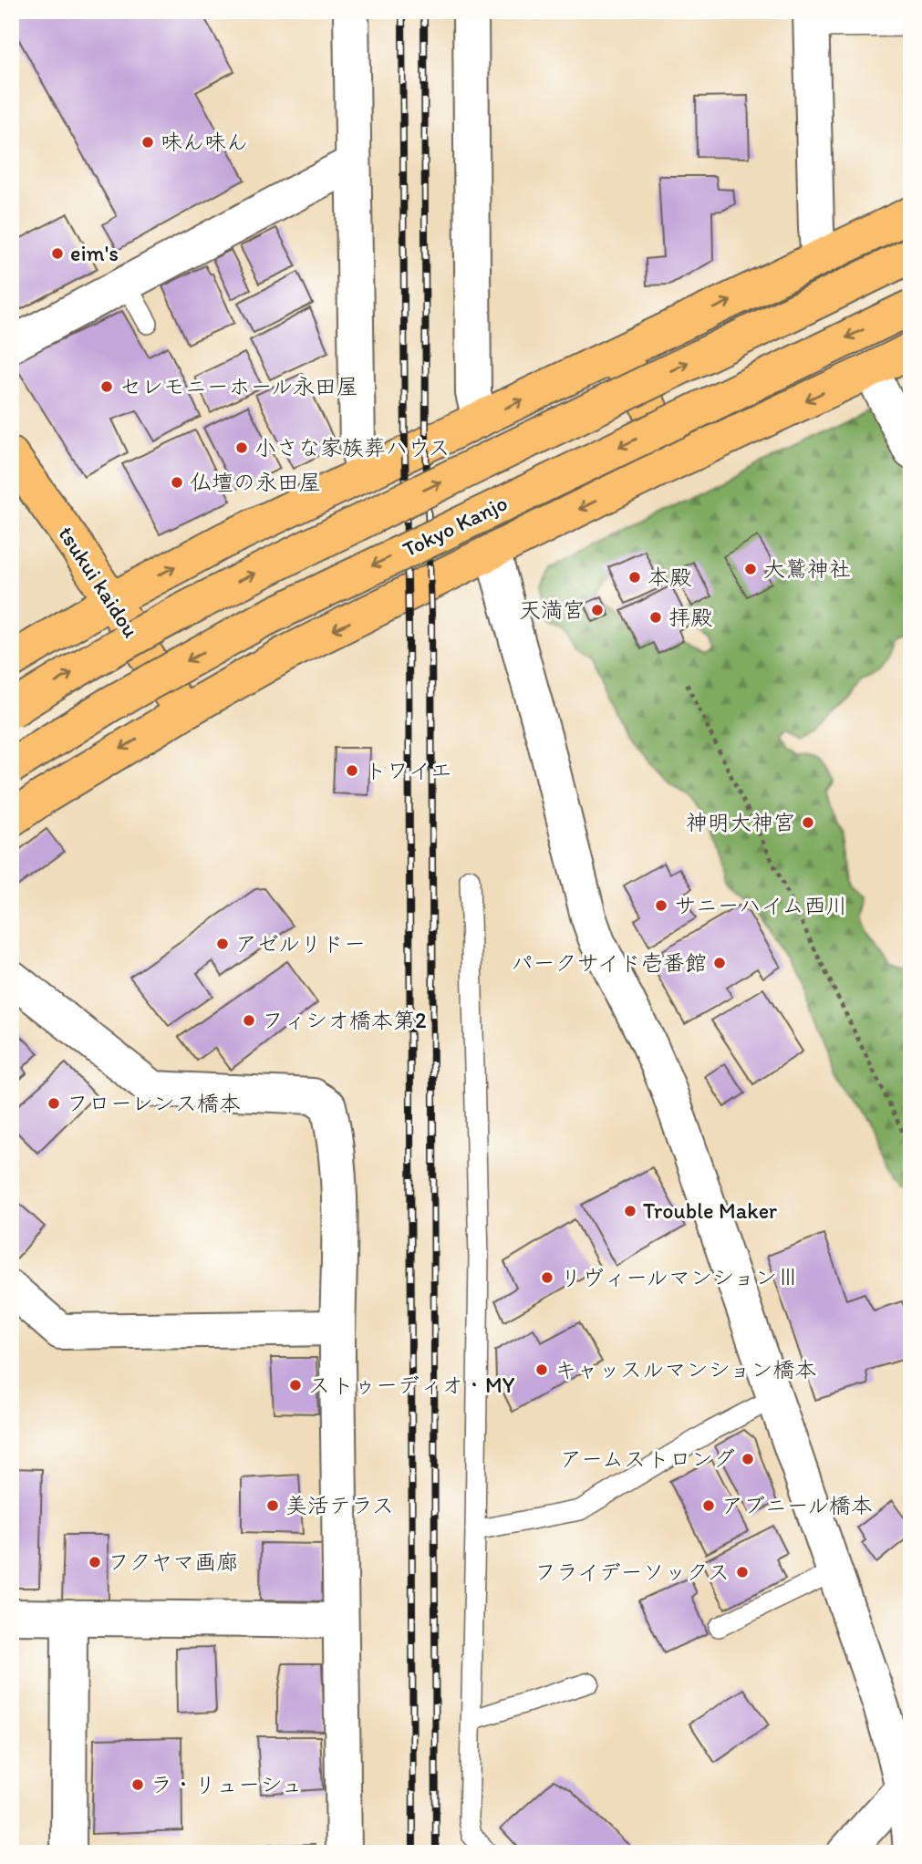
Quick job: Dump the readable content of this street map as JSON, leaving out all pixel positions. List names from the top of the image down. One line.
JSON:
{"streets":{"highway":["Tokyo Kanjo","tsukui kaidou"]},"places":["味ん味ん","eim's","セレモニーホール永田屋","小さな家族葬ハウス","仏壇の永田屋","大鷲神社","本殿","天満宮","拝殿","トワイエ","神明大神宮","サニーハイム西川","アゼルリドー","パークサイド壱番館","フィシオ橋本第2","フローレンス橋本","Trouble Maker","リヴィールマンションⅢ","キャッスルマンション橋本","ストゥーディオ・MY","アームストロング","美活テラス","アブニール橋本","フクヤマ画廊","フライデーソックス","ラ・リューシュ"]}
